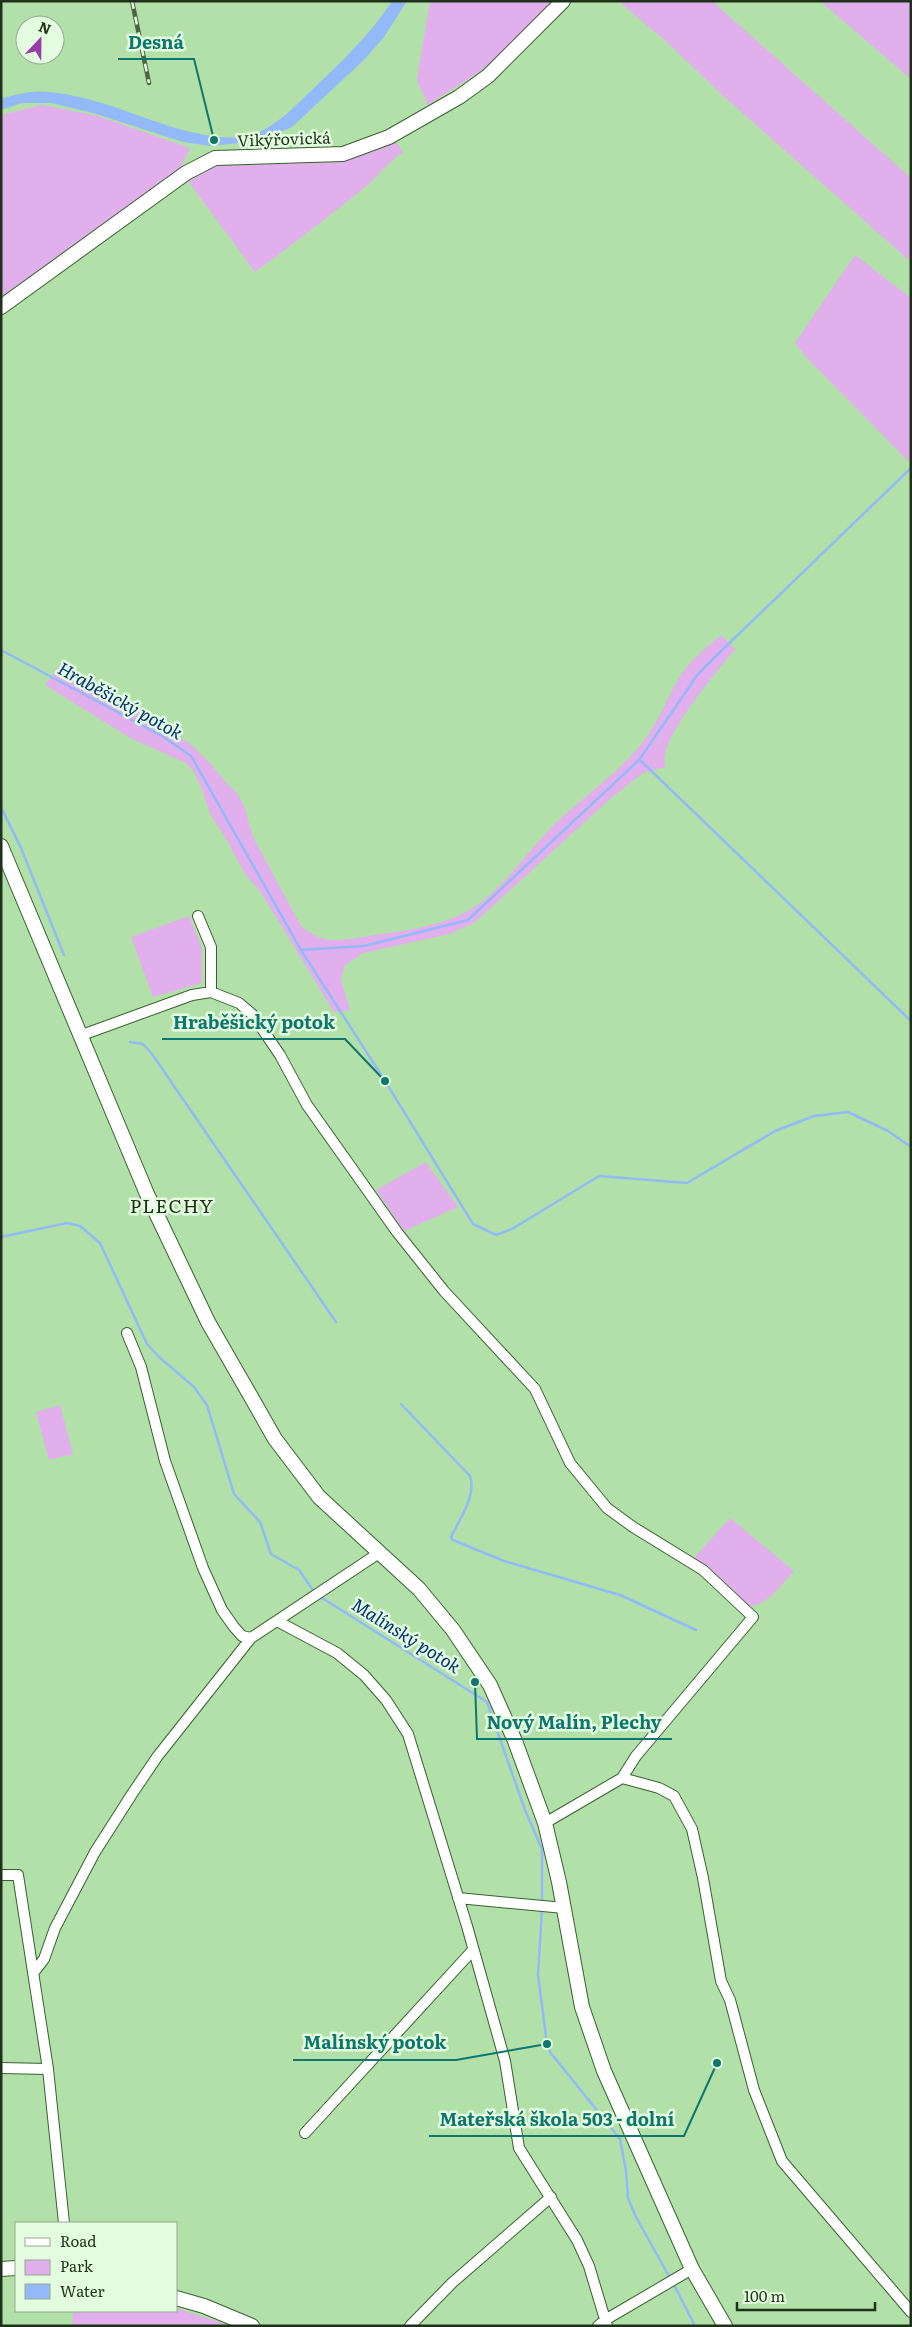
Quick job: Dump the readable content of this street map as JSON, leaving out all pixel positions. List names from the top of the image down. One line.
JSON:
{"streets":{"main road":["Vikýřovická"]},"districts":["PLECHY"],"water":["Hraběšický potok","Malínský potok"],"places":["Desná","Hraběšický potok","Nový Malín, Plechy","Malínský potok","Mateřská škola 503 - dolní"],"legend":["Road","Park","Water"],"scale_bar":"100 m","north":"top"}
